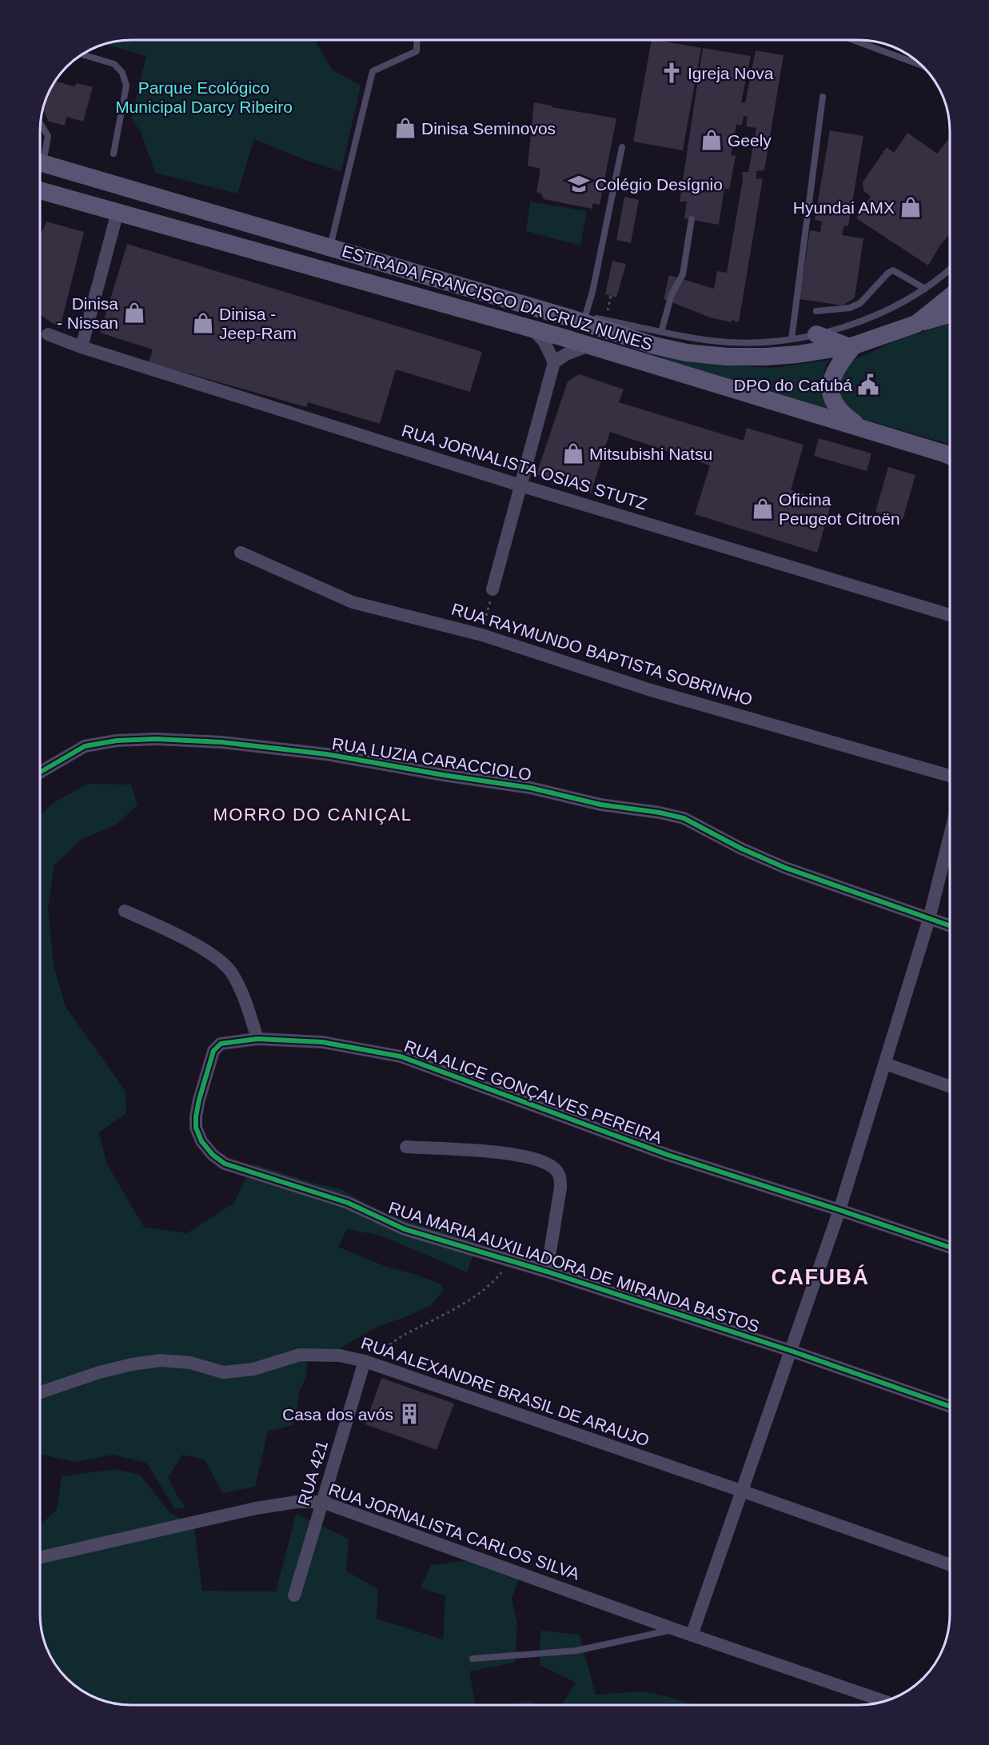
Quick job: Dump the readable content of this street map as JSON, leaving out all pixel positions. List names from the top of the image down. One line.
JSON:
{"streets":{"main road":["ESTRADA FRANCISCO DA CRUZ NUNES"],"street":["RUA JORNALISTA OSIAS STUTZ","RUA RAYMUNDO BAPTISTA SOBRINHO","RUA LUZIA CARACCIOLO","RUA ALICE GONÇALVES PEREIRA","RUA MARIA AUXILIADORA DE MIRANDA BASTOS","RUA ALEXANDRE BRASIL DE ARAUJO","RUA 421","RUA JORNALISTA CARLOS SILVA"]},"crossings":[["RUA ALICE GONÇALVES PEREIRA","RUA MARIA AUXILIADORA DE MIRANDA BASTOS"],["RUA ALEXANDRE BRASIL DE ARAUJO","RUA 421"],["RUA 421","RUA JORNALISTA CARLOS SILVA"]],"districts":["MORRO DO CANIÇAL","CAFUBÁ"],"parks":["Parque Ecológico Municipal Darcy Ribeiro"],"places":{"church":["Igreja Nova"],"shop":["Dinisa Seminovos","Geely","Hyundai AMX","Dinisa - Nissan","Dinisa - Jeep-Ram","Mitsubishi Natsu","Oficina Peugeot Citroën"],"school or university":["Colégio Desígnio"],"public building":["DPO do Cafubá"],"building":["Casa dos avós"]}}
